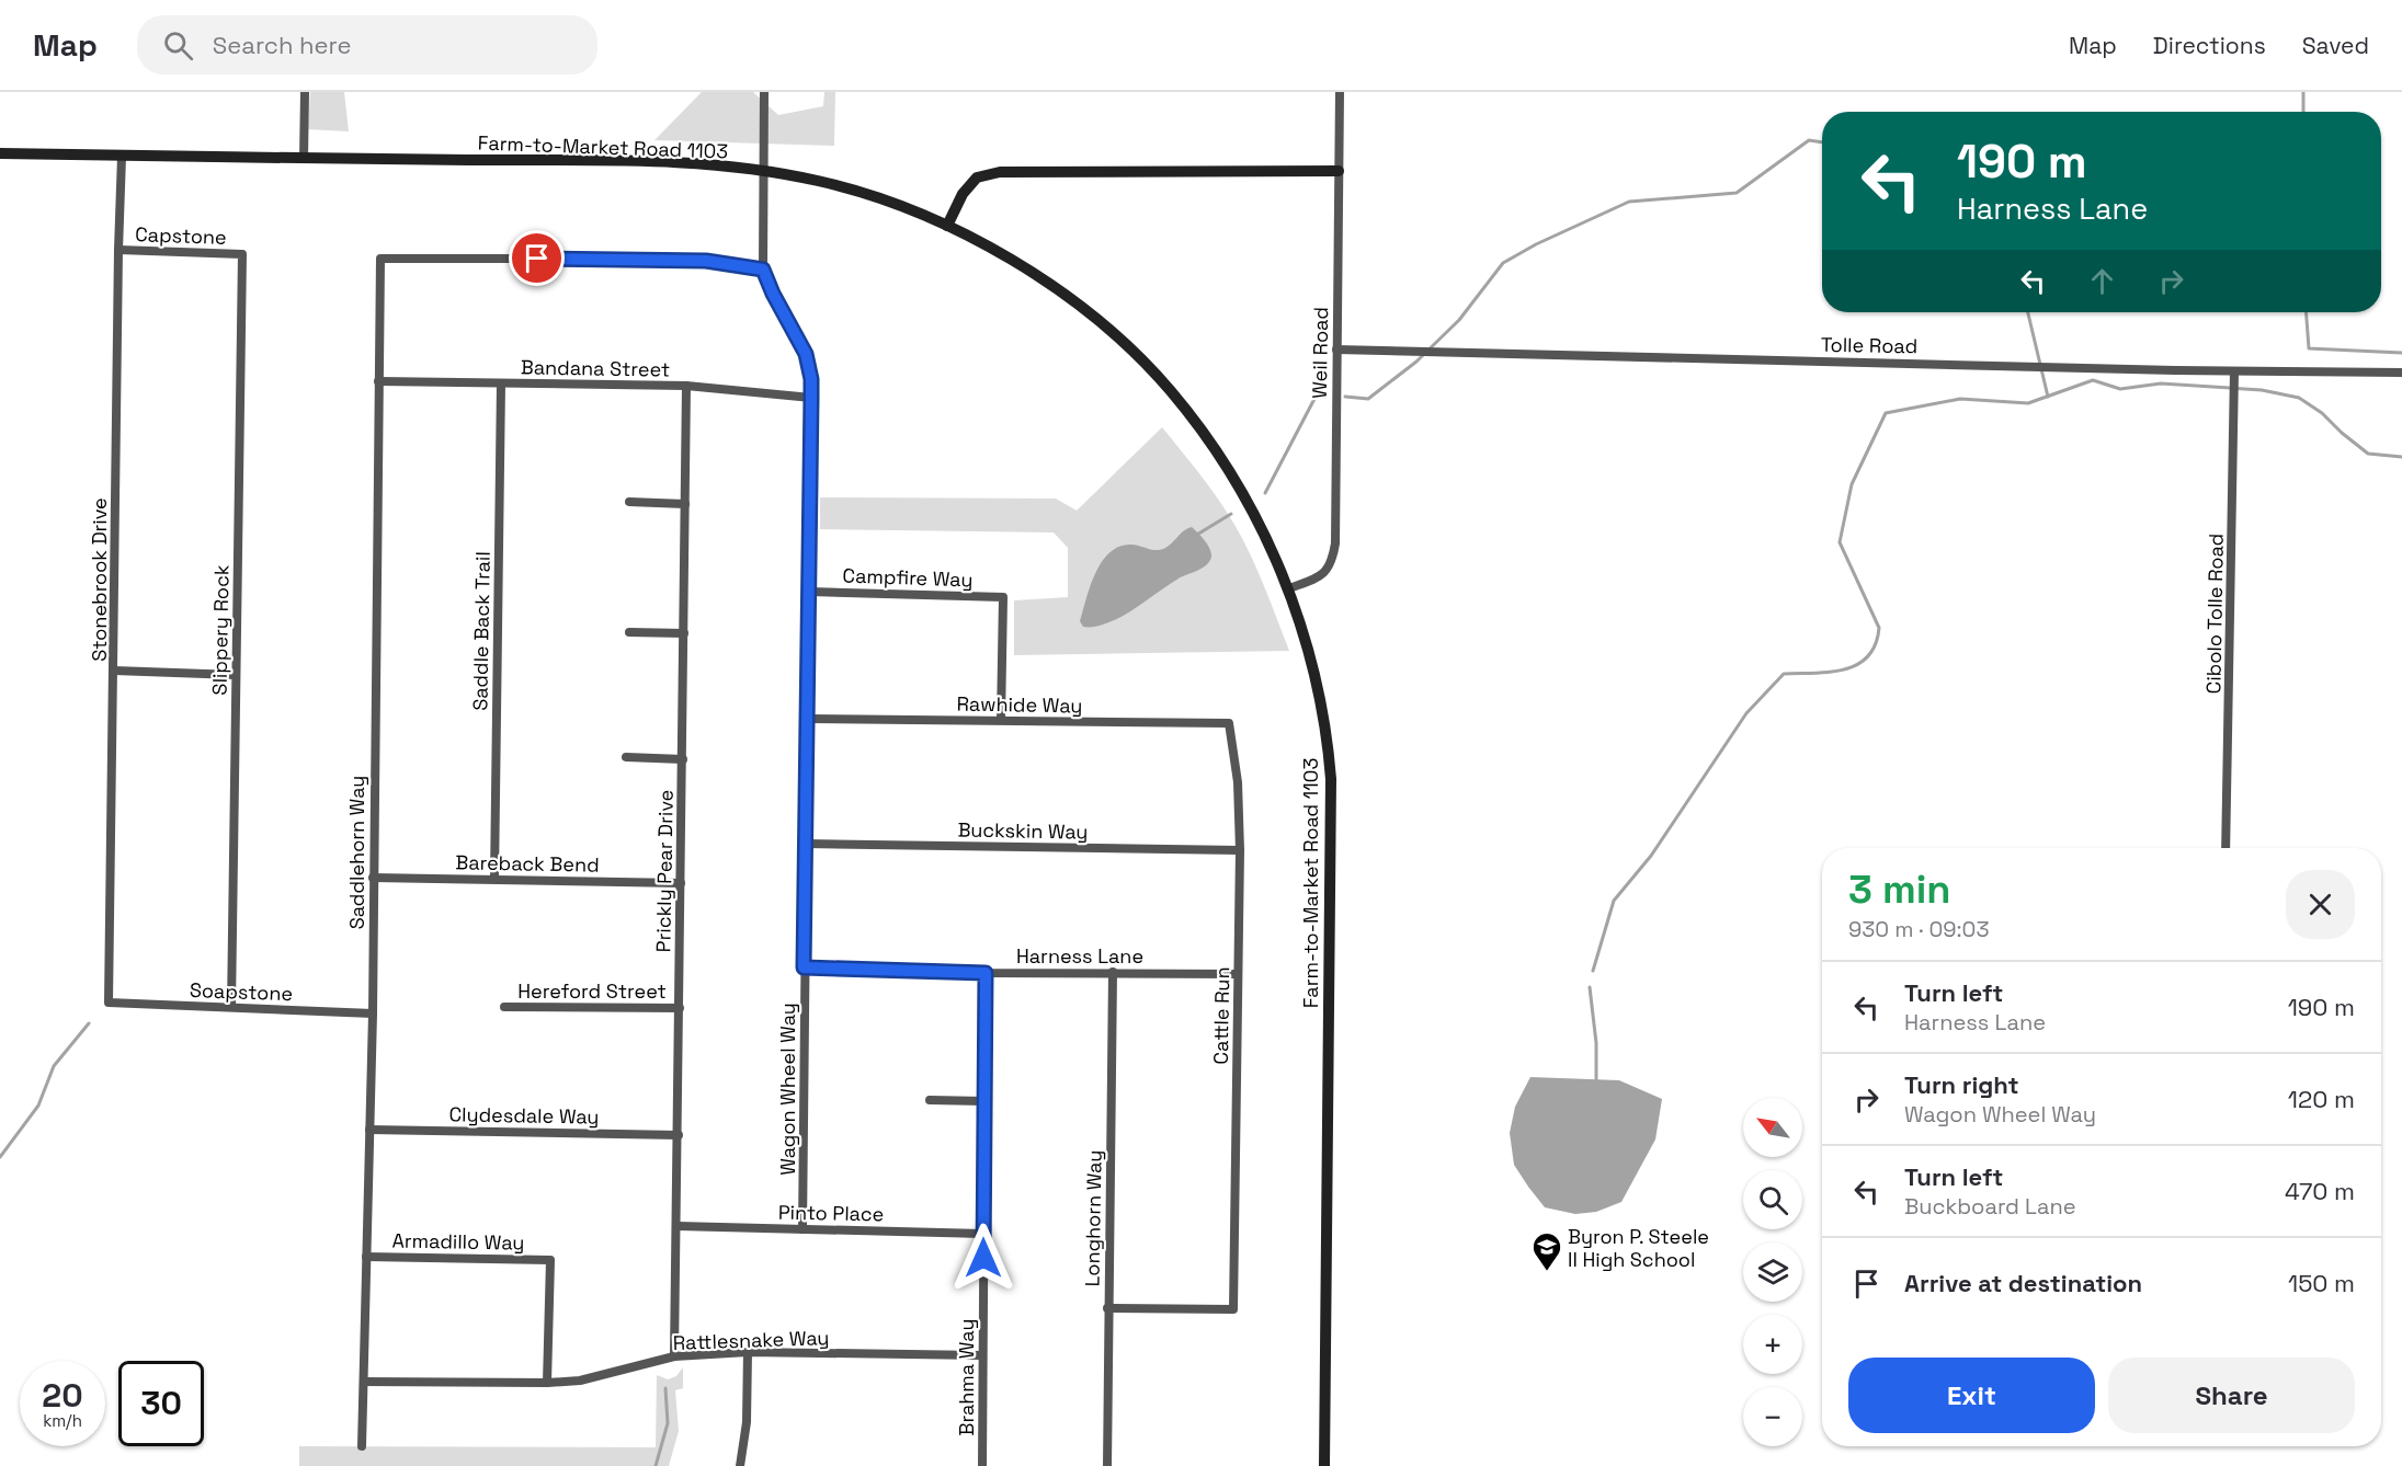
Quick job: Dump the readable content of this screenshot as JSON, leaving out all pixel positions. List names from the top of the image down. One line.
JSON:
{"streets":{"main road":["Farm-to-Market Road 1103"],"street":["Capstone","Tolle Road","Weil Road","Bandana Street","Campfire Way","Stonebrook Drive","Cibolo Tolle Road","Slippery Rock","Saddle Back Trail","Rawhide Way","Buckskin Way","Saddlehorn Way","Bareback Bend","Prickly Pear Drive","Harness Lane","Hereford Street","Soapstone","Cattle Run","Wagon Wheel Way","Clydesdale Way","Pinto Place","Longhorn Way","Armadillo Way","Rattlesnake Way","Brahma Way"]},"crossings":[["Farm-to-Market Road 1103","Weil Road"],["Farm-to-Market Road 1103","Stonebrook Drive"],["Farm-to-Market Road 1103","Wagon Wheel Way"],["Capstone","Stonebrook Drive"],["Capstone","Slippery Rock"],["Tolle Road","Weil Road"],["Tolle Road","Cibolo Tolle Road"],["Bandana Street","Saddle Back Trail"],["Bandana Street","Saddlehorn Way"],["Bandana Street","Prickly Pear Drive"],["Bandana Street","Wagon Wheel Way"],["Campfire Way","Rawhide Way"],["Campfire Way","Wagon Wheel Way"],["Stonebrook Drive","Soapstone"],["Slippery Rock","Soapstone"],["Saddle Back Trail","Bareback Bend"],["Rawhide Way","Cattle Run"],["Rawhide Way","Wagon Wheel Way"],["Buckskin Way","Cattle Run"],["Buckskin Way","Wagon Wheel Way"],["Saddlehorn Way","Bareback Bend"],["Saddlehorn Way","Soapstone"],["Saddlehorn Way","Wagon Wheel Way"],["Saddlehorn Way","Clydesdale Way"],["Saddlehorn Way","Armadillo Way"],["Saddlehorn Way","Rattlesnake Way"],["Bareback Bend","Prickly Pear Drive"],["Prickly Pear Drive","Hereford Street"],["Prickly Pear Drive","Clydesdale Way"],["Prickly Pear Drive","Pinto Place"],["Prickly Pear Drive","Rattlesnake Way"],["Harness Lane","Cattle Run"],["Harness Lane","Wagon Wheel Way"],["Harness Lane","Longhorn Way"],["Harness Lane","Brahma Way"],["Cattle Run","Longhorn Way"],["Wagon Wheel Way","Pinto Place"],["Pinto Place","Brahma Way"],["Armadillo Way","Rattlesnake Way"],["Rattlesnake Way","Brahma Way"]],"places":{"school or university":["Byron P. Steele II High School"]},"north":"top left","page":{"header":"Map","search":"Search here","nav":["Map","Directions","Saved"],"turn":["190 m","Harness Lane"],"heading":["3 min","930 m · 09:03"],"list":[{"name":"Turn left","note":"Harness Lane","value":"190 m"},{"name":"Turn right","note":"Wagon Wheel Way","value":"120 m"},{"name":"Turn left","note":"Buckboard Lane","value":"470 m"},{"name":"Arrive at destination","value":"150 m"}],"map_buttons":["+","−"],"buttons":["Exit","Share"],"speed":"20 km/h","limit":"30"}}
